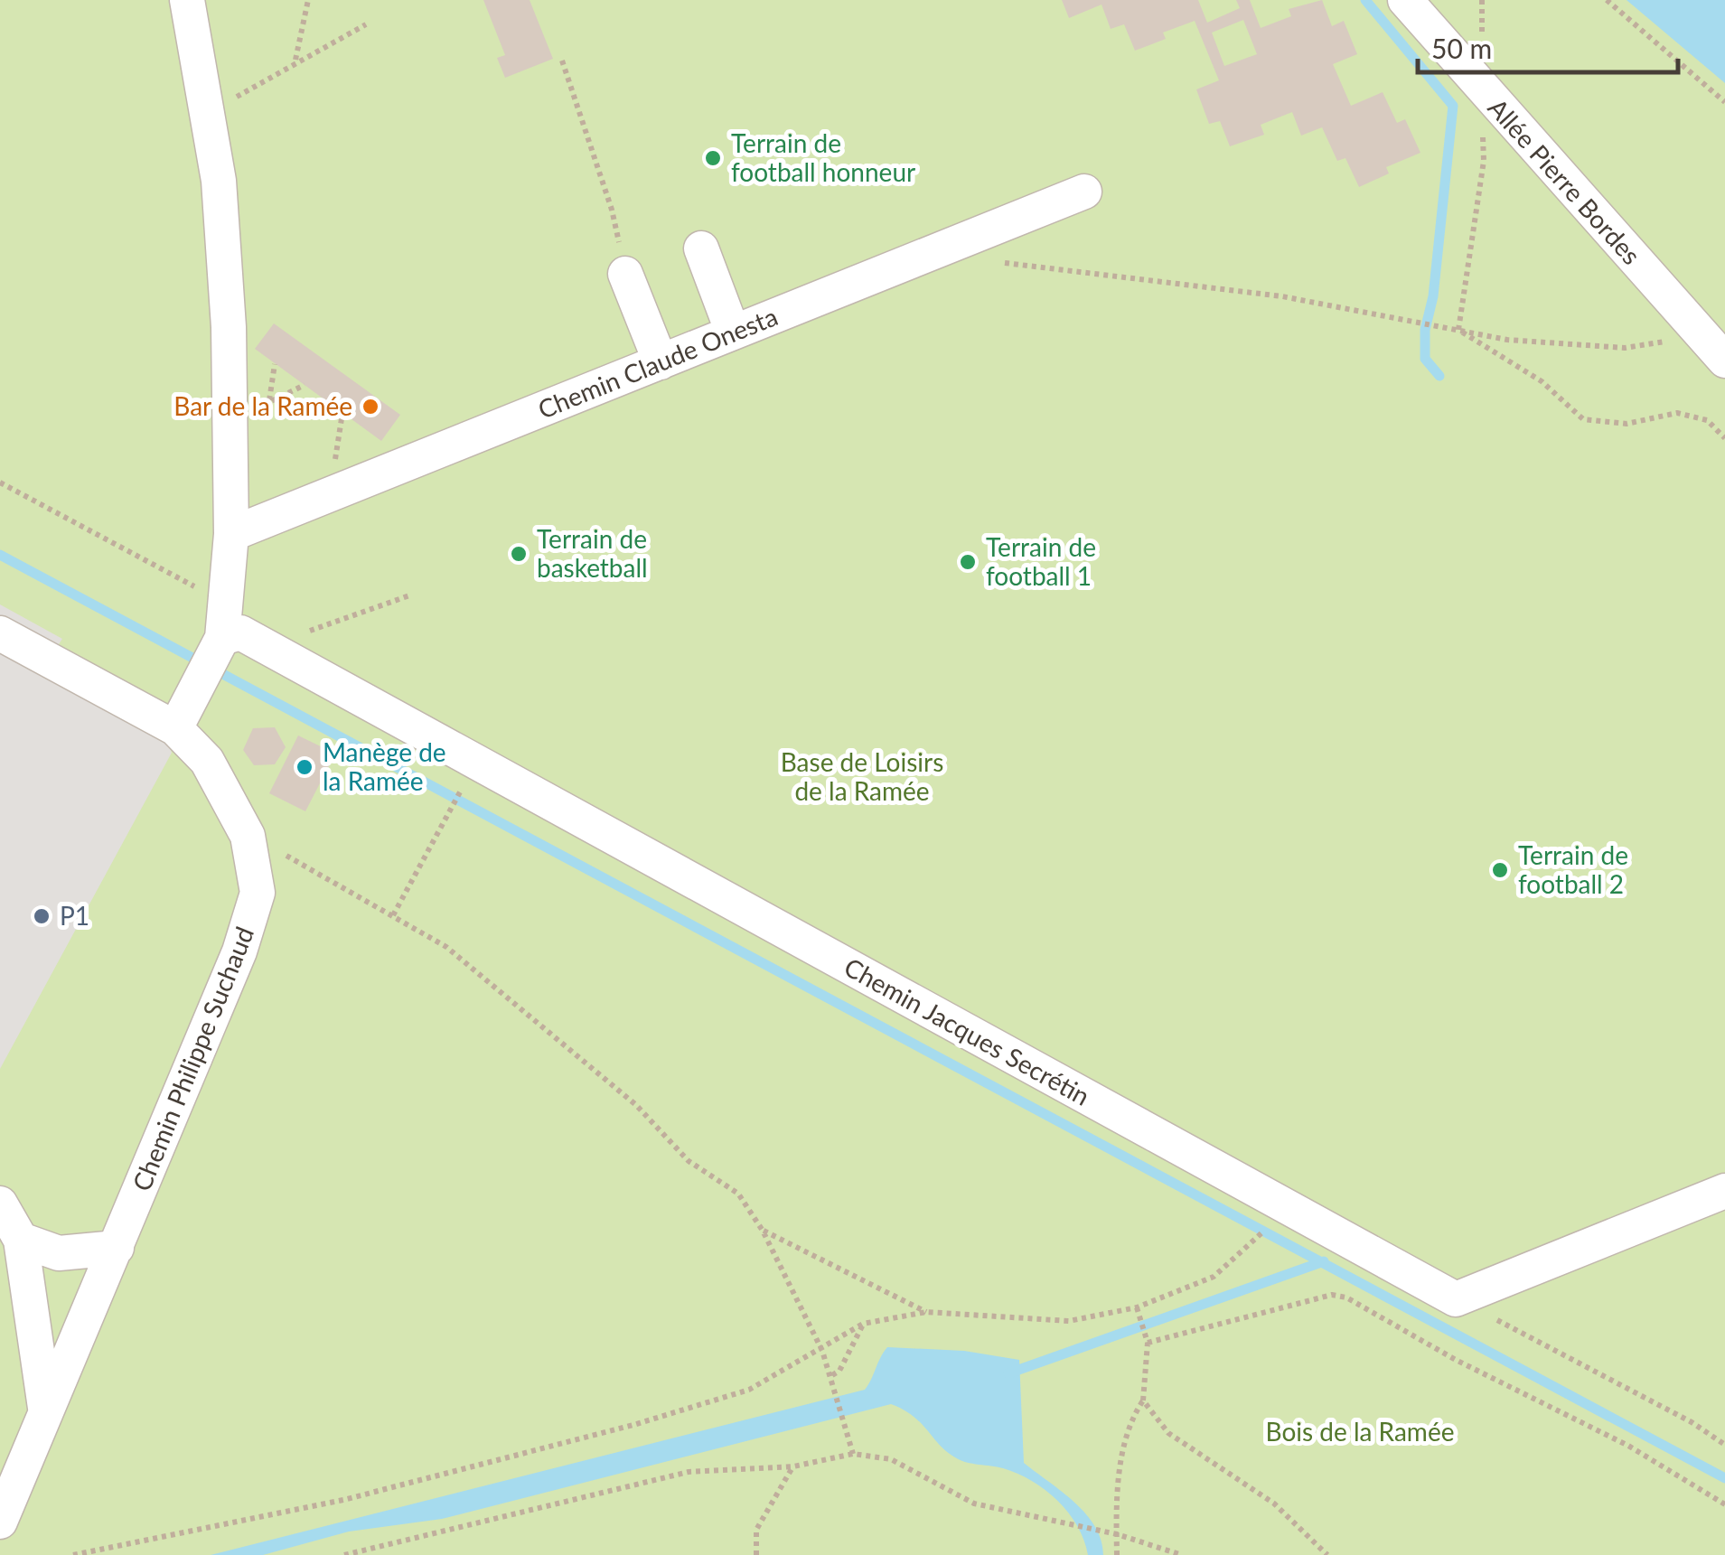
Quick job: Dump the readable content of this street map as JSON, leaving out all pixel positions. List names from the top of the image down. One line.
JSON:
{"streets":{"lane":["Allée Pierre Bordes","Chemin Claude Onesta","Chemin Jacques Secrétin","Chemin Philippe Suchaud"]},"parks":["Base de Loisirs de la Ramée","Bois de la Ramée"],"places":["Terrain de football honneur","Bar de la Ramée","Terrain de basketball","Terrain de football 1","Manège de la Ramée","Terrain de football 2","P1"],"scale_bar":"50 m"}
